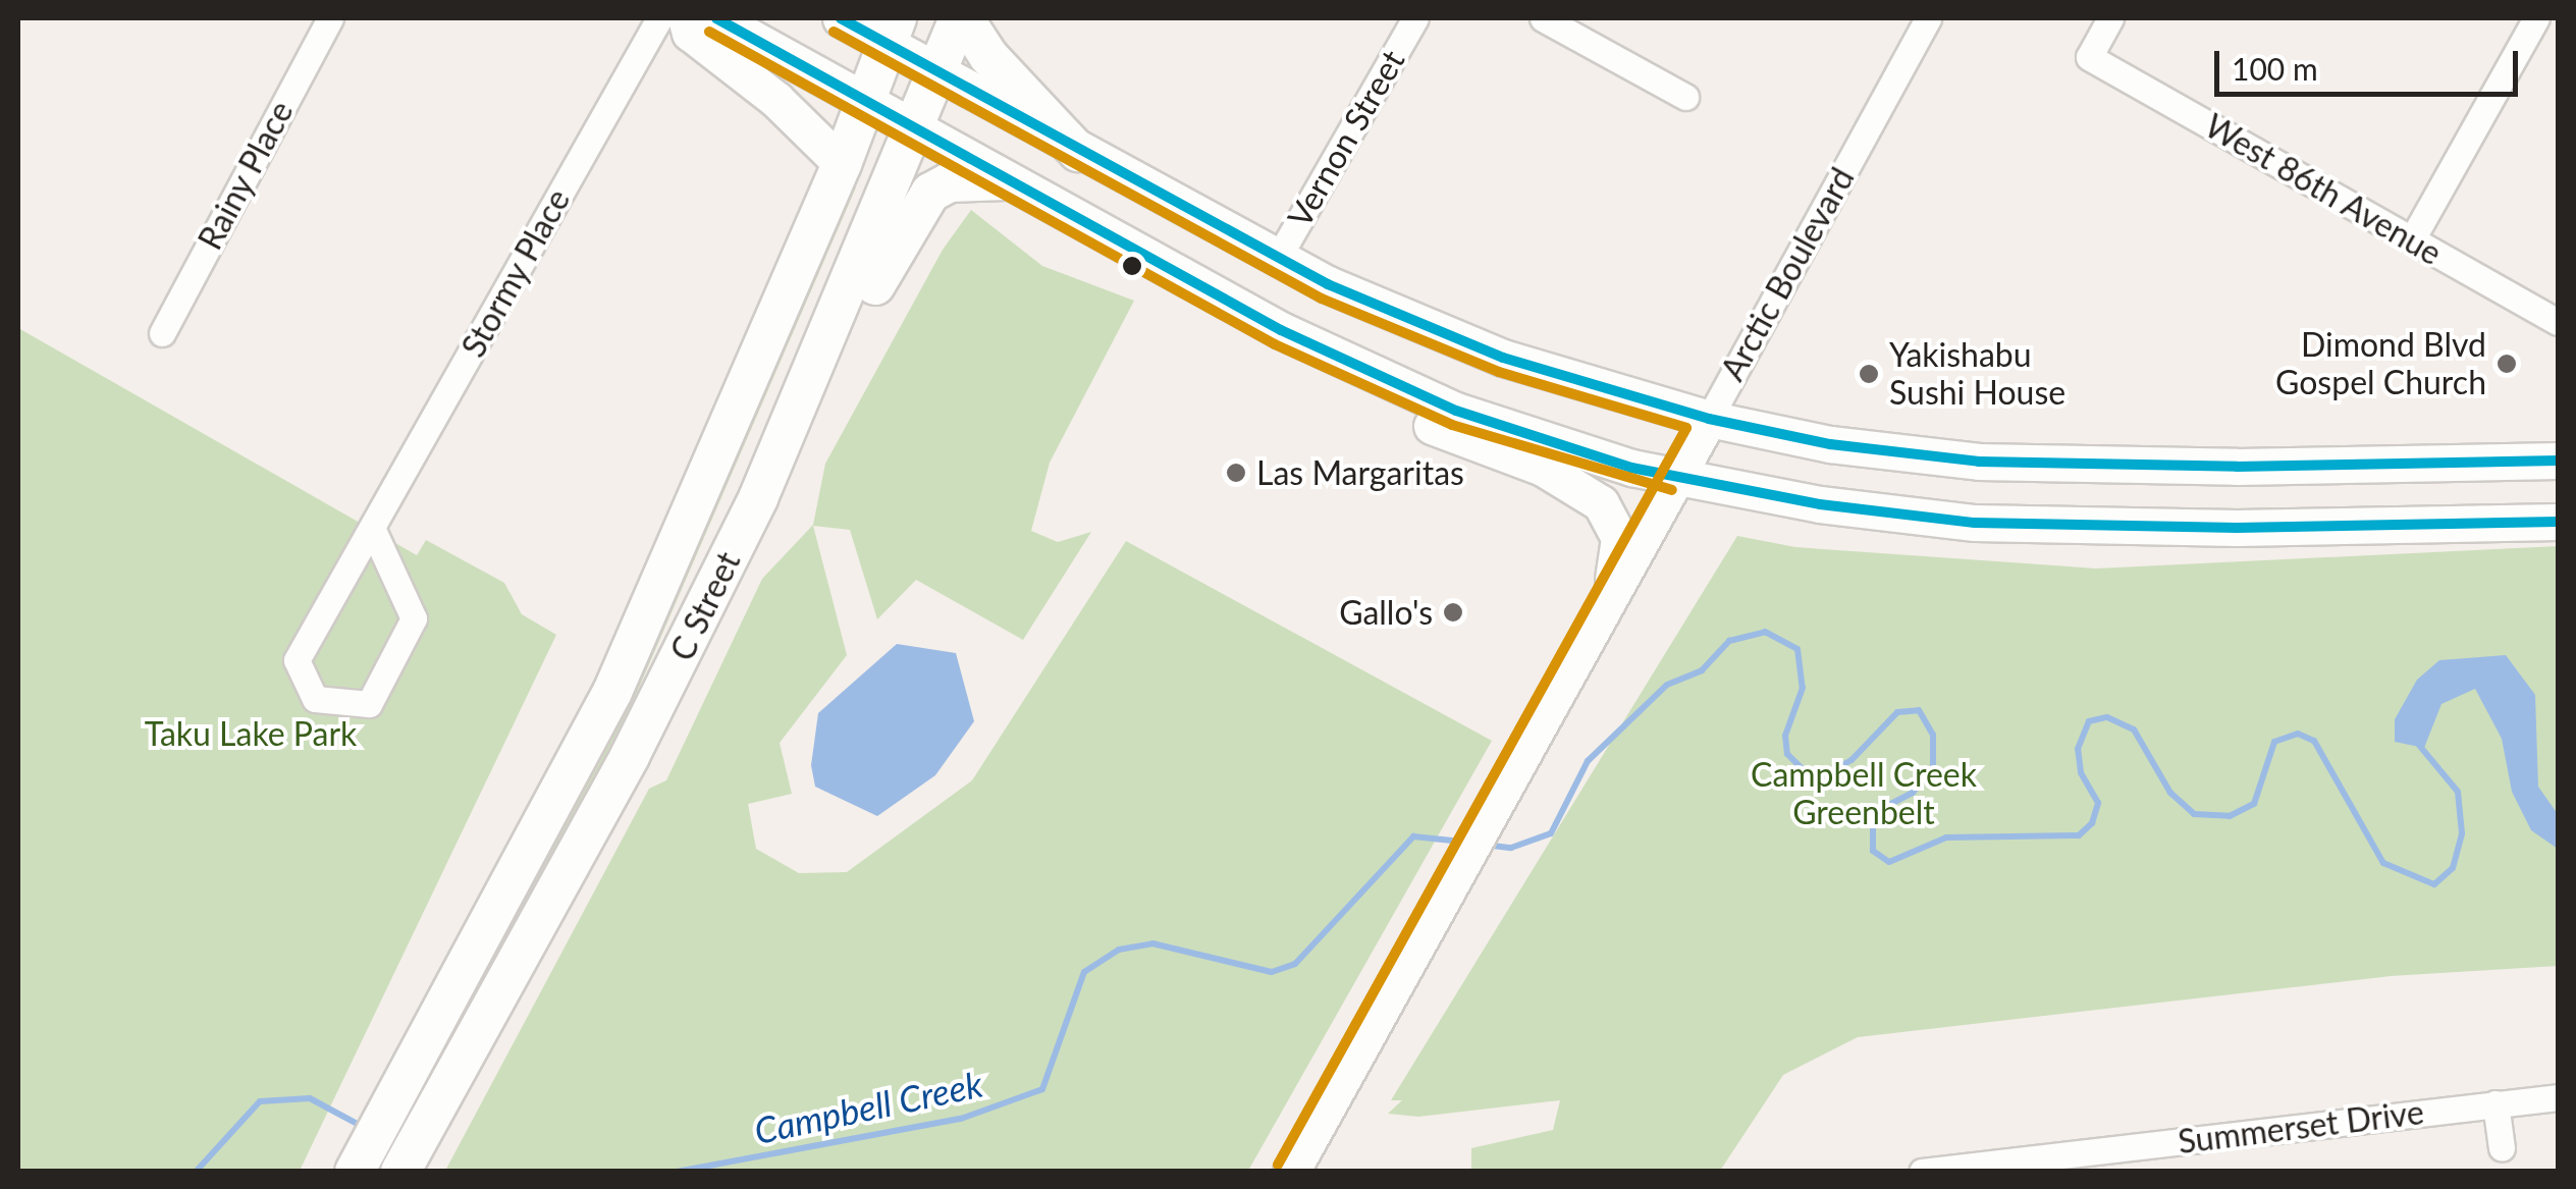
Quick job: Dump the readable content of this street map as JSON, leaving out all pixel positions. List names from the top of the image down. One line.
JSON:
{"streets":{"main road":["Arctic Boulevard","C Street"],"street":["Vernon Street","Rainy Place","West 86th Avenue","Stormy Place","Summerset Drive"]},"water":["Campbell Creek"],"parks":["Taku Lake Park","Campbell Creek Greenbelt"],"places":["Dimond Blvd Gospel Church","Yakishabu Sushi House","Las Margaritas","Gallo's"],"scale_bar":"100 m"}
